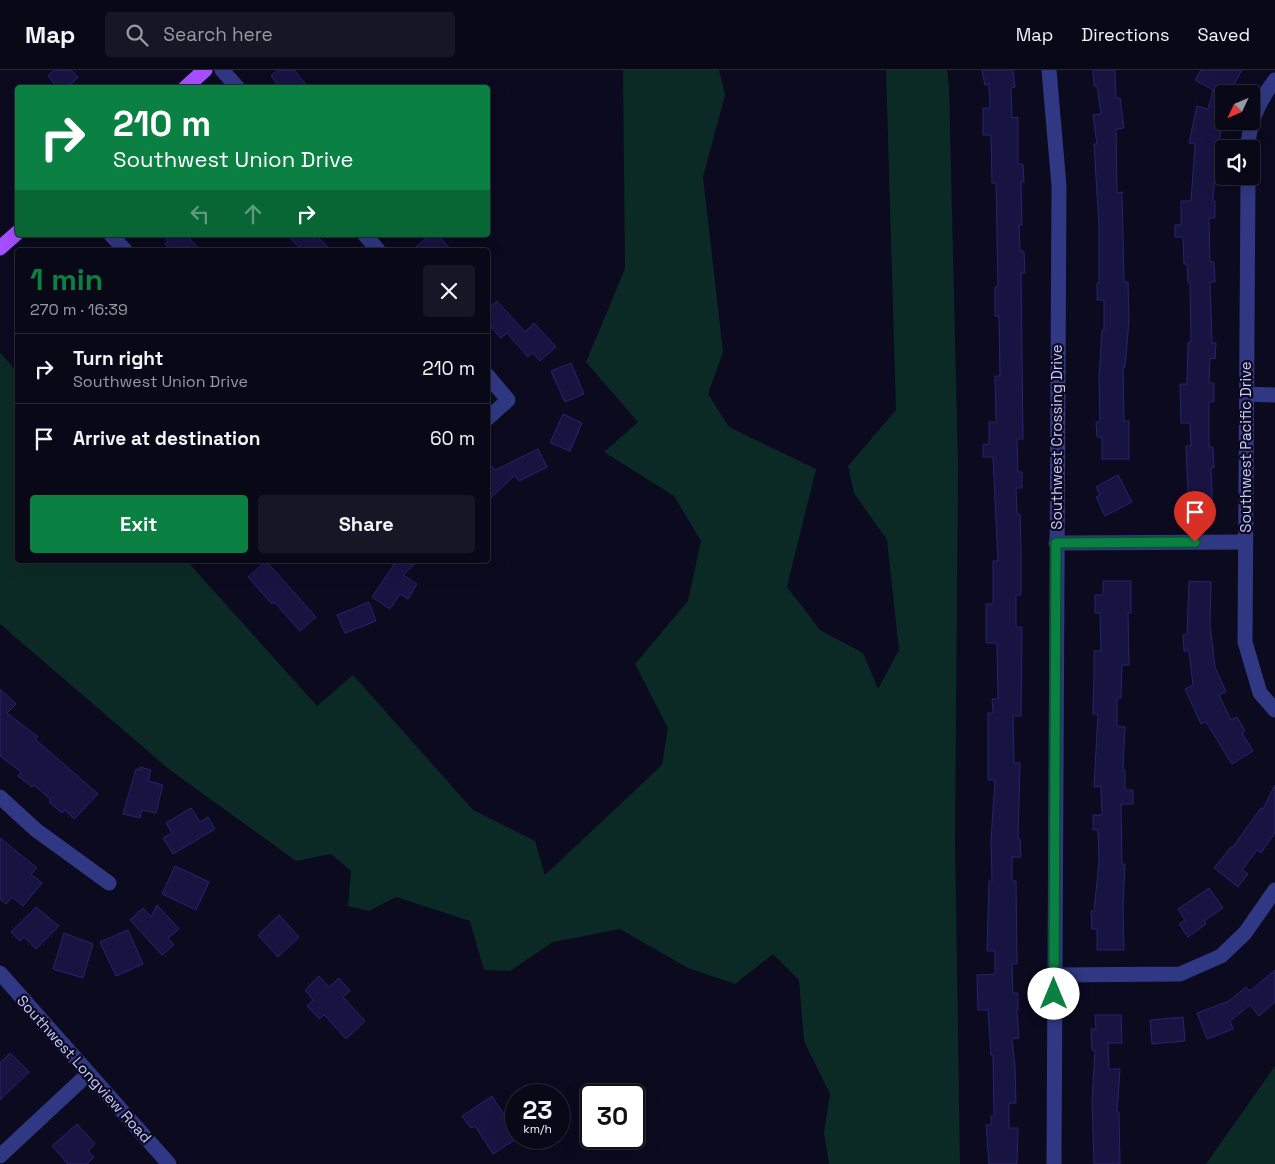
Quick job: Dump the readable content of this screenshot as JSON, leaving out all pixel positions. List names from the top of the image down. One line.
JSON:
{"streets":{"street":["Southwest Crossing Drive","Southwest Pacific Drive","Southwest Longview Road"]},"north":"bottom left","page":{"header":"Map","search":"Search here","nav":["Map","Directions","Saved"],"turn":["210 m","Southwest Union Drive"],"heading":["1 min","270 m · 16:39"],"list":[{"name":"Turn right","note":"Southwest Union Drive","value":"210 m"},{"name":"Arrive at destination","value":"60 m"}],"buttons":["Exit","Share"],"speed":"23 km/h","limit":"30"}}
